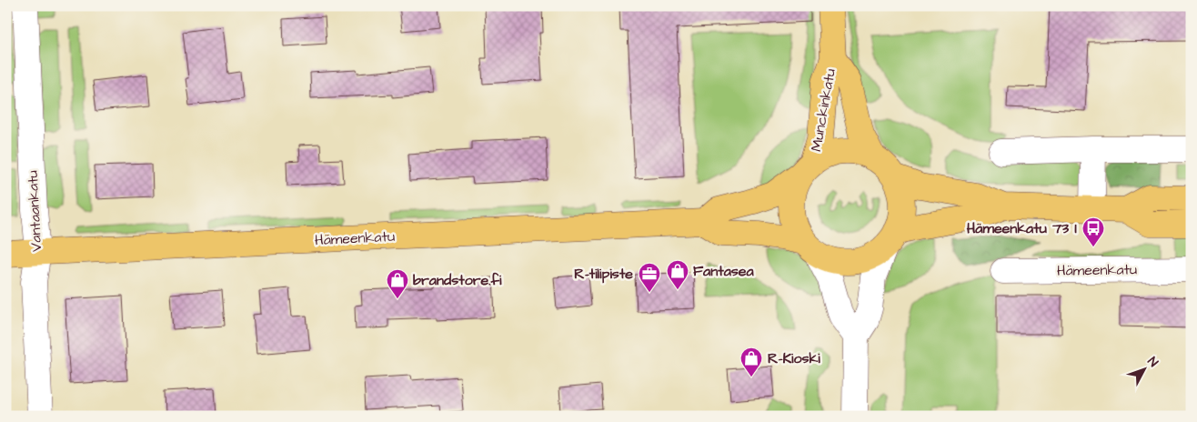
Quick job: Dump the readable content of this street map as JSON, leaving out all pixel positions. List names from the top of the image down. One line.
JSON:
{"streets":{"main road":["Munckinkatu","Hämeenkatu"],"street":["Vantaankatu"]},"crossings":[["Vantaankatu","Hämeenkatu"]],"places":{"bus stop":["Hämeenkatu 73 I"],"shop":["Fantasea","brandstore.fi","R-Kioski"],"office":["R-tilipiste"]},"north":"top right"}
